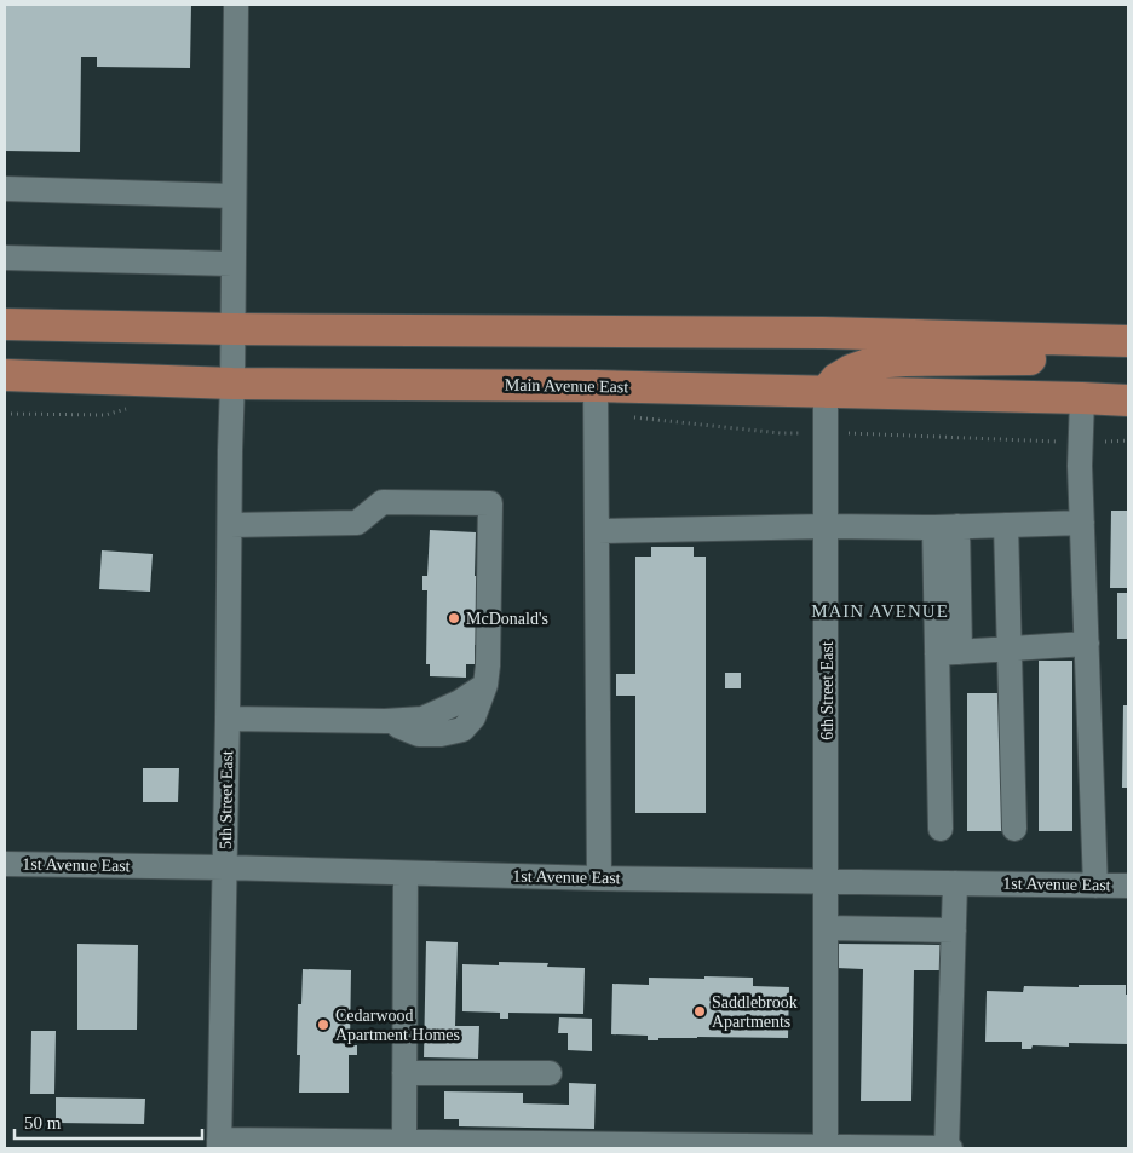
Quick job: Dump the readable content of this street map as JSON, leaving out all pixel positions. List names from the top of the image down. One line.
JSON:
{"streets":{"main road":["Main Avenue East"],"street":["6th Street East","5th Street East","1st Avenue East"]},"crossings":[["Main Avenue East","6th Street East"],["Main Avenue East","5th Street East"],["6th Street East","1st Avenue East"],["5th Street East","1st Avenue East"]],"districts":["MAIN AVENUE"],"places":["McDonald's","Saddlebrook Apartments","Cedarwood Apartment Homes"],"scale_bar":"50 m"}
